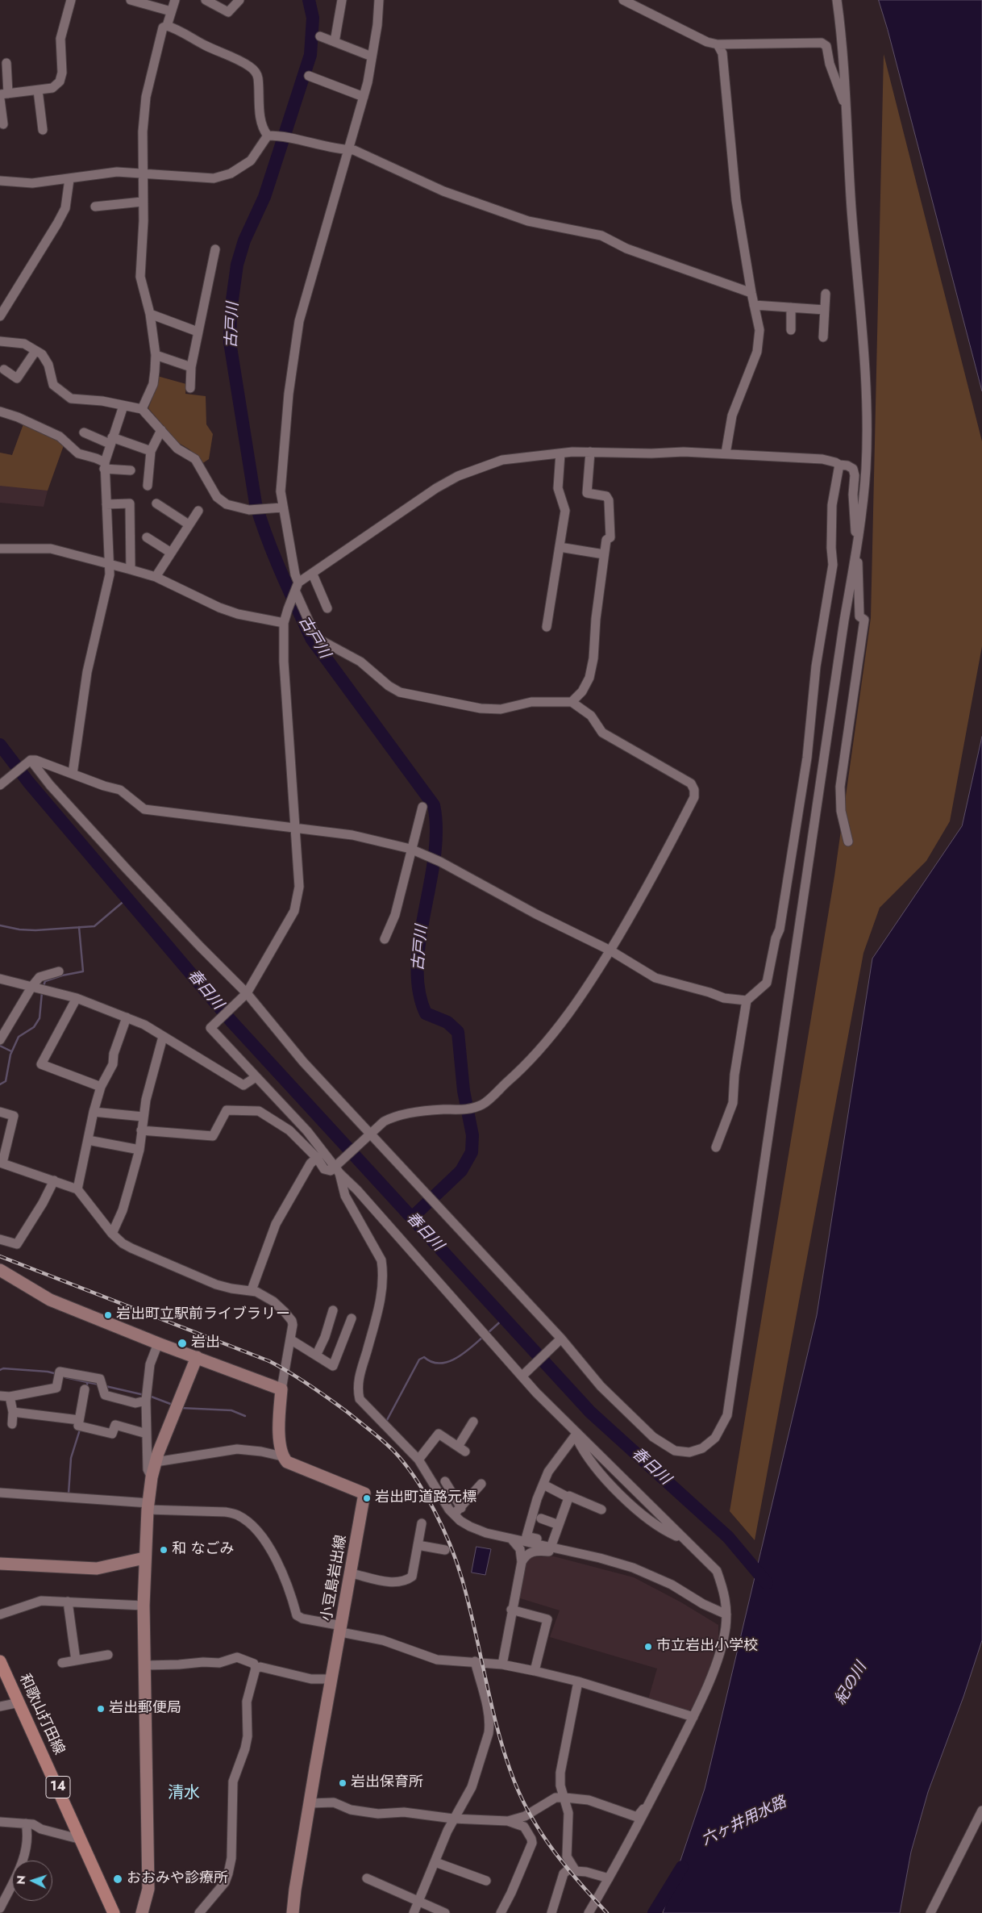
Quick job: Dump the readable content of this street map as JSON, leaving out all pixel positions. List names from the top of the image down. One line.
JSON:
{"streets":{"main road":["小豆島岩出線","和歌山打田線","14"]},"districts":["清水"],"water":["古戸川","春日川","紀の川","六ヶ井用水路"],"places":["岩出町立駅前ライブラリー","岩出","岩出町道路元標","和 なごみ","市立岩出小学校","岩出郵便局","岩出保育所","おおみや診療所"],"north":"left"}
